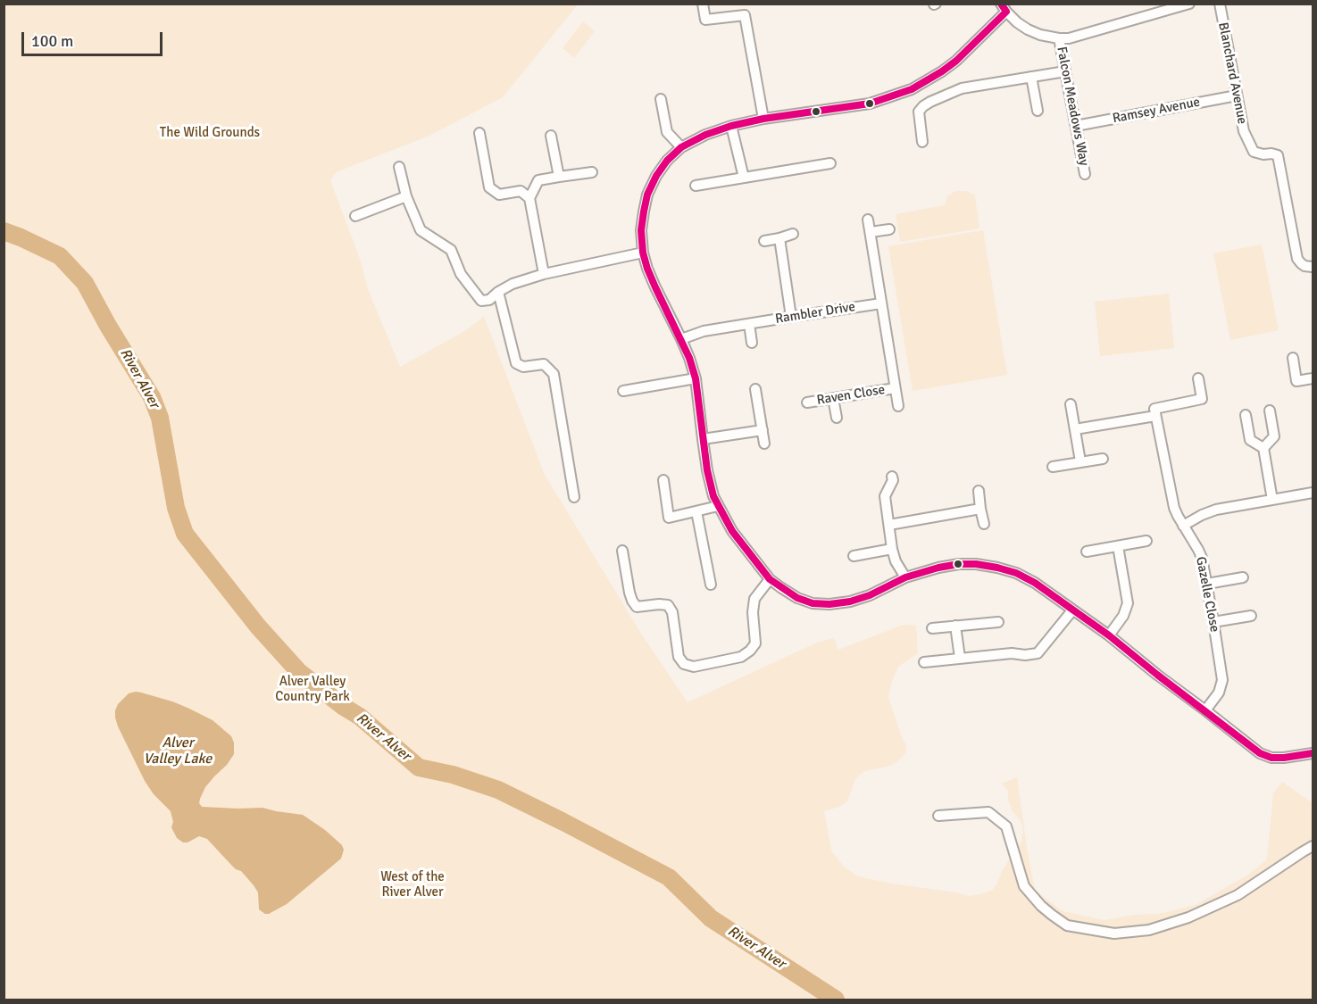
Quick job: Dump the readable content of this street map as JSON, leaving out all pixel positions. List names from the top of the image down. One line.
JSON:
{"streets":{"street":["Blanchard Avenue","Falcon Meadows Way","Ramsey Avenue","Rambler Drive","Raven Close","Gazelle Close"]},"crossings":[["Blanchard Avenue","Ramsey Avenue"],["Falcon Meadows Way","Ramsey Avenue"],["Rambler Drive","Raven Close"]],"water":["River Alver","Alver Valley Lake"],"parks":["The Wild Grounds","Alver Valley Country Park","West of the River Alver"],"scale_bar":"100 m"}
